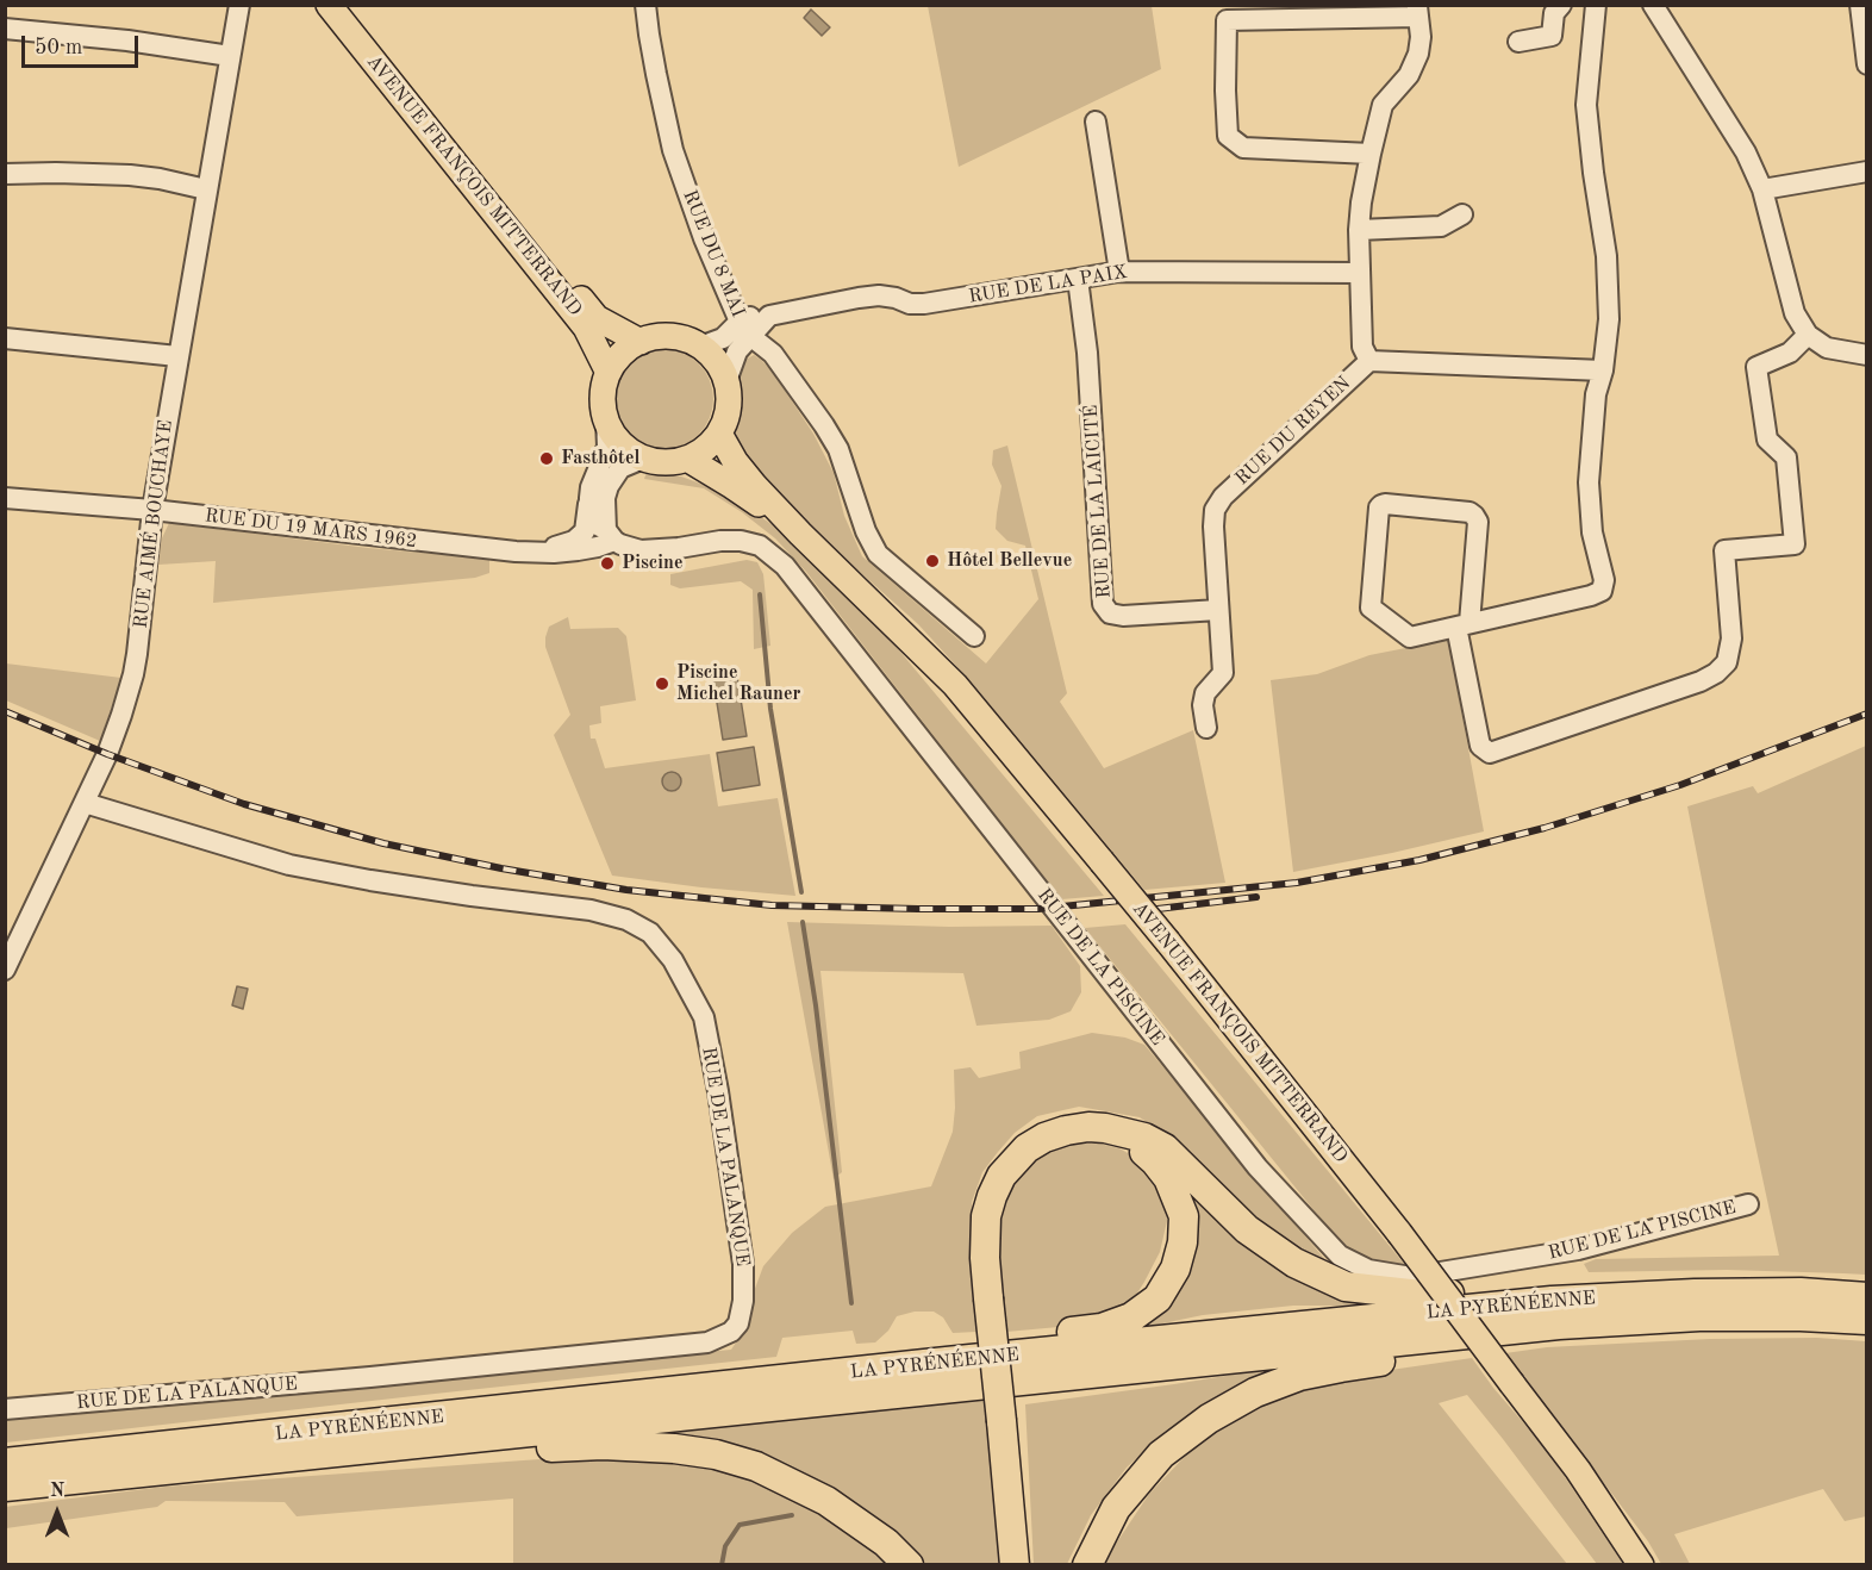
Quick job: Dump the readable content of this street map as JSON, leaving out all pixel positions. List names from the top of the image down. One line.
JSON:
{"streets":{"highway":["LA PYRÉNÉENNE"],"main road":["AVENUE FRANÇOIS MITTERRAND"],"street":["RUE DU 8 MAI","RUE DE LA PAIX","RUE DU REYEN","RUE DE LA LAICITÉ","RUE AIMÉ BOUCHAYE","RUE DU 19 MARS 1962","RUE DE LA PISCINE","RUE DE LA PALANQUE"]},"crossings":[["RUE DU 8 MAI","RUE DE LA PAIX"],["RUE DE LA PAIX","RUE DE LA LAICITÉ"],["RUE DU REYEN","RUE DE LA LAICITÉ"],["RUE AIMÉ BOUCHAYE","RUE DU 19 MARS 1962"],["RUE AIMÉ BOUCHAYE","RUE DE LA PALANQUE"],["RUE DU 19 MARS 1962","RUE DE LA PISCINE"]],"places":["Fasthôtel","Hôtel Bellevue","Piscine","Piscine Michel Rauner"],"scale_bar":"50 m","north":"top"}
